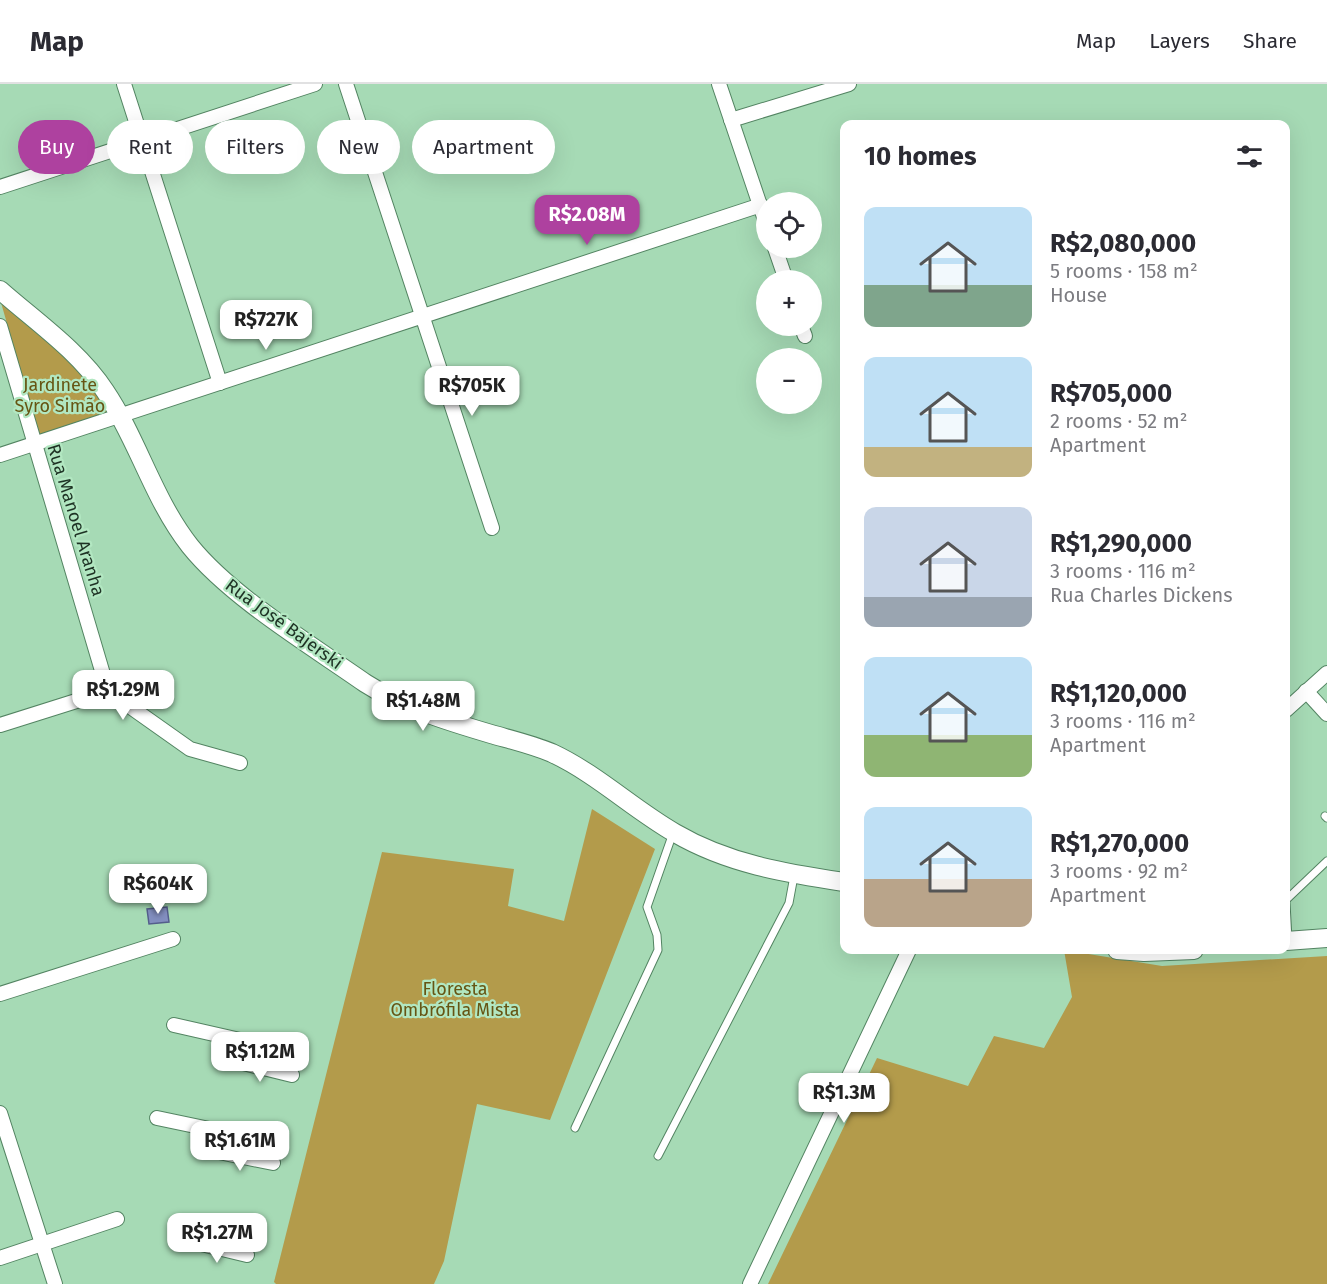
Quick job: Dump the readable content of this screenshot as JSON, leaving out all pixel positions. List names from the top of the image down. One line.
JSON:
{"streets":{"main road":["Rua José Bajerski"],"street":["Rua Manoel Aranha"]},"parks":["Jardinete Syro Simão","Floresta Ombrófila Mista"],"page":{"header":"Map","nav":["Map","Layers","Share"],"chip":["Buy","Rent","Filters","New","Apartment"],"heading":"10 homes","map_buttons":["+","−"],"list":[{"name":"R$2,080,000","note":"5 rooms · 158 m² · House"},{"name":"R$705,000","note":"2 rooms · 52 m² · Apartment"},{"name":"R$1,290,000","note":"3 rooms · 116 m² · Rua Charles Dickens"},{"name":"R$1,120,000","note":"3 rooms · 116 m² · Apartment"},{"name":"R$1,270,000","note":"3 rooms · 92 m² · Apartment"}],"price":["R$2.08M","R$727K","R$705K","R$1.29M","R$1.48M","R$604K","R$1.12M","R$1.3M","R$1.61M","R$1.27M"]}}
